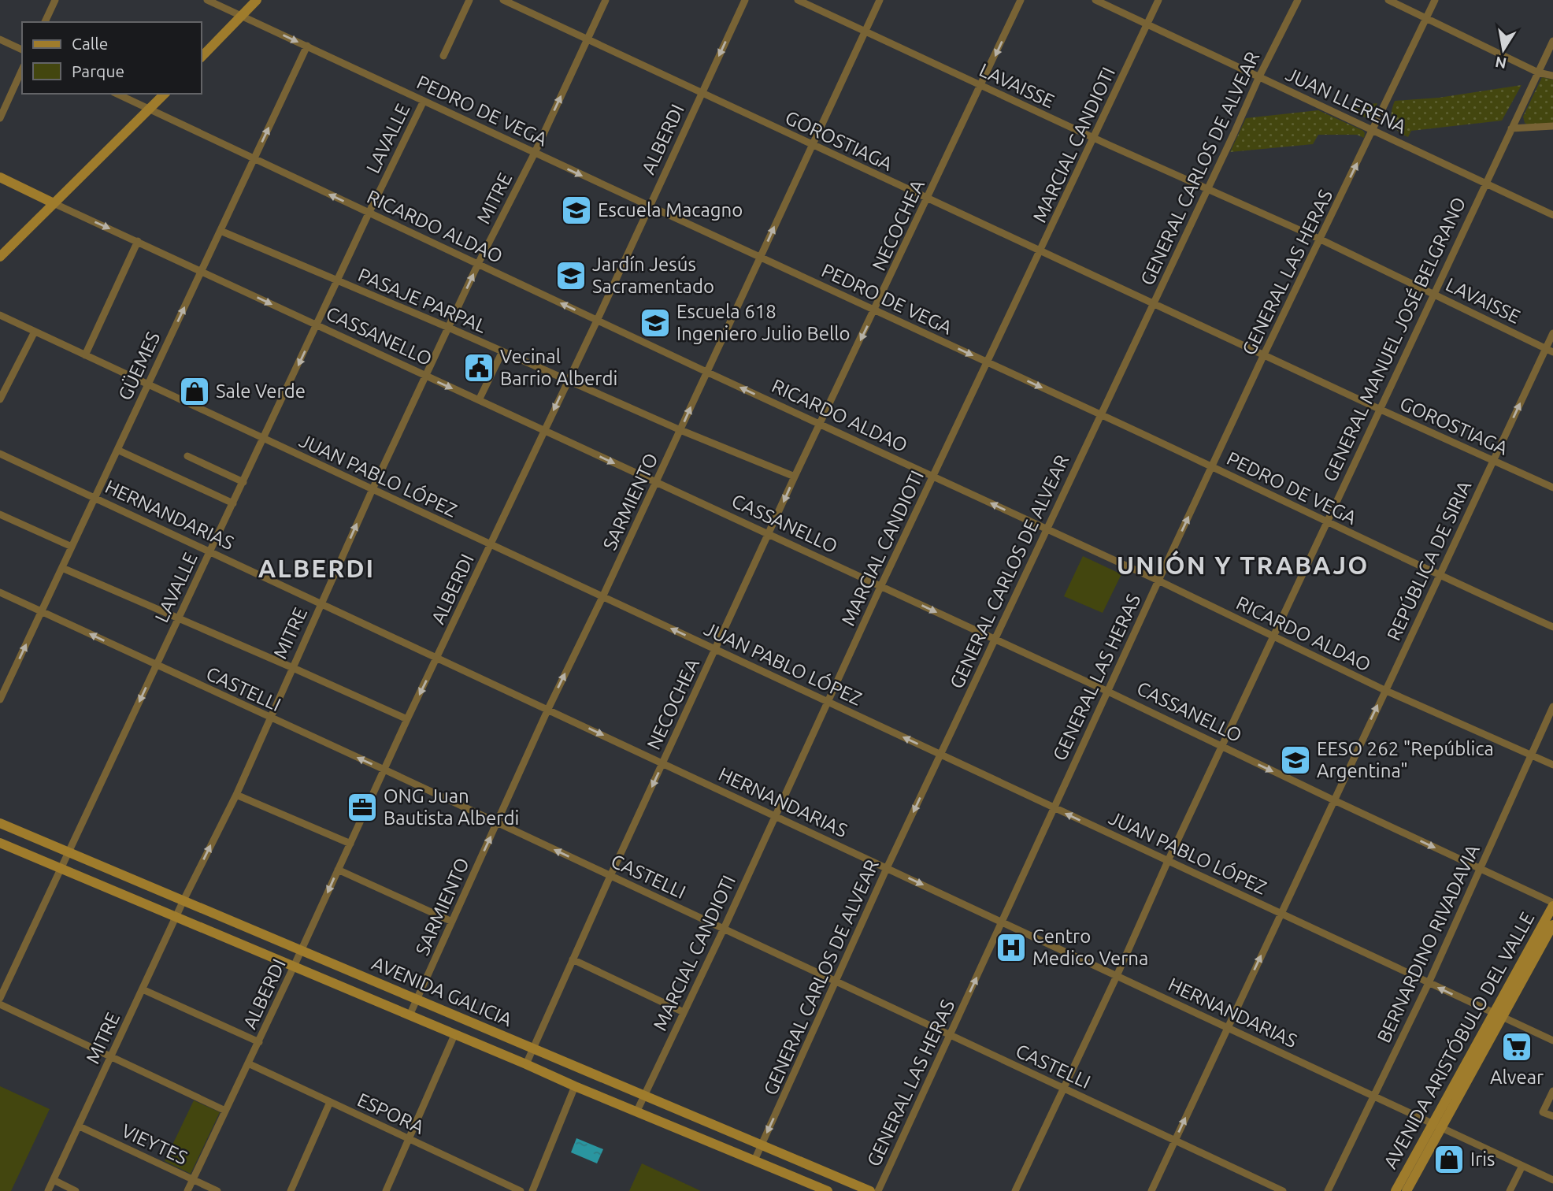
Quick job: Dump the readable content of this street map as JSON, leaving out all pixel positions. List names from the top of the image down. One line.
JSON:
{"streets":{"main road":["CASSANELLO","AVENIDA GALICIA","AVENIDA ARISTÓBULO DEL VALLE"],"street":["LAVAISSE","JUAN LLERENA","PEDRO DE VEGA","LAVALLE","ALBERDI","GOROSTIAGA","MARCIAL CANDIOTI","GENERAL CARLOS DE ALVEAR","MITRE","NECOCHEA","RICARDO ALDAO","GENERAL LAS HERAS","PASAJE PARPAL","GENERAL MANUEL JOSÉ BELGRANO","GÜEMES","JUAN PABLO LÓPEZ","SARMIENTO","HERNANDARIAS","REPÚBLICA DE SIRIA","CASTELLI","BERNARDINO RIVADAVIA","ESPORA","VIEYTES"]},"crossings":[["LAVAISSE","MARCIAL CANDIOTI"],["LAVAISSE","GENERAL CARLOS DE ALVEAR"],["LAVAISSE","NECOCHEA"],["LAVAISSE","GENERAL LAS HERAS"],["LAVAISSE","GENERAL MANUEL JOSÉ BELGRANO"],["LAVAISSE","SARMIENTO"],["LAVAISSE","REPÚBLICA DE SIRIA"],["JUAN LLERENA","MARCIAL CANDIOTI"],["JUAN LLERENA","GENERAL CARLOS DE ALVEAR"],["JUAN LLERENA","GENERAL LAS HERAS"],["JUAN LLERENA","GENERAL MANUEL JOSÉ BELGRANO"],["PEDRO DE VEGA","LAVALLE"],["PEDRO DE VEGA","ALBERDI"],["PEDRO DE VEGA","MARCIAL CANDIOTI"],["PEDRO DE VEGA","GENERAL CARLOS DE ALVEAR"],["PEDRO DE VEGA","MITRE"],["PEDRO DE VEGA","NECOCHEA"],["PEDRO DE VEGA","GENERAL LAS HERAS"],["PEDRO DE VEGA","GENERAL MANUEL JOSÉ BELGRANO"],["PEDRO DE VEGA","GÜEMES"],["PEDRO DE VEGA","SARMIENTO"],["PEDRO DE VEGA","REPÚBLICA DE SIRIA"],["LAVALLE","RICARDO ALDAO"],["LAVALLE","PASAJE PARPAL"],["LAVALLE","CASSANELLO"],["LAVALLE","JUAN PABLO LÓPEZ"],["LAVALLE","HERNANDARIAS"],["LAVALLE","CASTELLI"],["LAVALLE","AVENIDA GALICIA"],["ALBERDI","GOROSTIAGA"],["ALBERDI","RICARDO ALDAO"],["ALBERDI","PASAJE PARPAL"],["ALBERDI","CASSANELLO"],["ALBERDI","JUAN PABLO LÓPEZ"],["ALBERDI","HERNANDARIAS"],["ALBERDI","CASTELLI"],["ALBERDI","AVENIDA GALICIA"],["ALBERDI","ESPORA"],["ALBERDI","VIEYTES"],["GOROSTIAGA","MARCIAL CANDIOTI"],["GOROSTIAGA","GENERAL CARLOS DE ALVEAR"],["GOROSTIAGA","MITRE"],["GOROSTIAGA","NECOCHEA"],["GOROSTIAGA","GENERAL LAS HERAS"],["GOROSTIAGA","GENERAL MANUEL JOSÉ BELGRANO"],["GOROSTIAGA","SARMIENTO"],["GOROSTIAGA","REPÚBLICA DE SIRIA"],["MARCIAL CANDIOTI","RICARDO ALDAO"],["MARCIAL CANDIOTI","CASSANELLO"],["MARCIAL CANDIOTI","JUAN PABLO LÓPEZ"],["MARCIAL CANDIOTI","HERNANDARIAS"],["MARCIAL CANDIOTI","CASTELLI"],["MARCIAL CANDIOTI","AVENIDA GALICIA"],["GENERAL CARLOS DE ALVEAR","RICARDO ALDAO"],["GENERAL CARLOS DE ALVEAR","CASSANELLO"],["GENERAL CARLOS DE ALVEAR","JUAN PABLO LÓPEZ"],["GENERAL CARLOS DE ALVEAR","HERNANDARIAS"],["GENERAL CARLOS DE ALVEAR","CASTELLI"],["GENERAL CARLOS DE ALVEAR","AVENIDA GALICIA"],["MITRE","RICARDO ALDAO"],["MITRE","PASAJE PARPAL"],["MITRE","CASSANELLO"],["MITRE","JUAN PABLO LÓPEZ"],["MITRE","HERNANDARIAS"],["MITRE","CASTELLI"],["MITRE","AVENIDA GALICIA"],["MITRE","VIEYTES"],["NECOCHEA","RICARDO ALDAO"],["NECOCHEA","PASAJE PARPAL"],["NECOCHEA","CASSANELLO"],["NECOCHEA","JUAN PABLO LÓPEZ"],["NECOCHEA","HERNANDARIAS"],["NECOCHEA","CASTELLI"],["NECOCHEA","AVENIDA GALICIA"],["RICARDO ALDAO","GENERAL LAS HERAS"],["RICARDO ALDAO","GENERAL MANUEL JOSÉ BELGRANO"],["RICARDO ALDAO","GÜEMES"],["RICARDO ALDAO","SARMIENTO"],["RICARDO ALDAO","REPÚBLICA DE SIRIA"],["RICARDO ALDAO","BERNARDINO RIVADAVIA"],["GENERAL LAS HERAS","CASSANELLO"],["GENERAL LAS HERAS","JUAN PABLO LÓPEZ"],["GENERAL LAS HERAS","HERNANDARIAS"],["GENERAL LAS HERAS","CASTELLI"],["PASAJE PARPAL","GÜEMES"],["PASAJE PARPAL","SARMIENTO"],["CASSANELLO","GENERAL MANUEL JOSÉ BELGRANO"],["CASSANELLO","GÜEMES"],["CASSANELLO","SARMIENTO"],["CASSANELLO","REPÚBLICA DE SIRIA"],["CASSANELLO","BERNARDINO RIVADAVIA"],["CASSANELLO","AVENIDA ARISTÓBULO DEL VALLE"],["GENERAL MANUEL JOSÉ BELGRANO","JUAN PABLO LÓPEZ"],["GENERAL MANUEL JOSÉ BELGRANO","HERNANDARIAS"],["GENERAL MANUEL JOSÉ BELGRANO","CASTELLI"],["GÜEMES","JUAN PABLO LÓPEZ"],["GÜEMES","HERNANDARIAS"],["GÜEMES","CASTELLI"],["JUAN PABLO LÓPEZ","SARMIENTO"],["JUAN PABLO LÓPEZ","REPÚBLICA DE SIRIA"],["JUAN PABLO LÓPEZ","BERNARDINO RIVADAVIA"],["JUAN PABLO LÓPEZ","AVENIDA ARISTÓBULO DEL VALLE"],["SARMIENTO","HERNANDARIAS"],["SARMIENTO","CASTELLI"],["SARMIENTO","AVENIDA GALICIA"],["HERNANDARIAS","REPÚBLICA DE SIRIA"],["HERNANDARIAS","BERNARDINO RIVADAVIA"],["HERNANDARIAS","AVENIDA ARISTÓBULO DEL VALLE"],["REPÚBLICA DE SIRIA","CASTELLI"]],"one_way":["CASSANELLO","GÜEMES","SARMIENTO","REPÚBLICA DE SIRIA"],"districts":["UNIÓN Y TRABAJO","ALBERDI"],"places":{"school or university":["Escuela Macagno","Jardín Jesús Sacramentado","Escuela 618 Ingeniero Julio Bello","EESO 262 \"República Argentina\""],"public building":["Vecinal Barrio Alberdi"],"shop":["Sale Verde","Iris"],"office":["ONG Juan Bautista Alberdi"],"hospital":["Centro Medico Verna"],"supermarket":["Alvear"]},"legend":["Calle","Parque"],"north":"bottom"}
